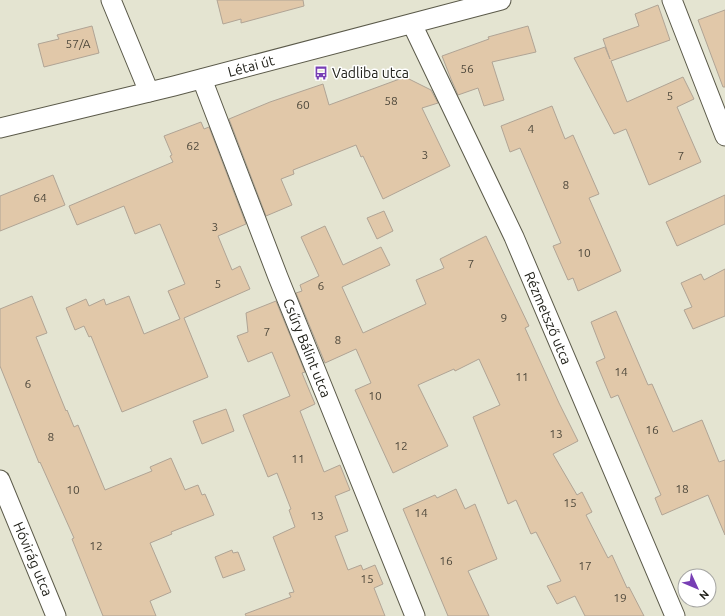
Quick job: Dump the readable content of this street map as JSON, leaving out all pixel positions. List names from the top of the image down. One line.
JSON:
{"streets":{"street":["Létai út","Rézmetsző utca","Csűry Bálint utca","Hóvirág utca"]},"crossings":[["Létai út","Rézmetsző utca"],["Létai út","Csűry Bálint utca"]],"places":{"bus stop":["Vadliba utca"]},"house_numbers":["57/A","56","5","58","60","4","62","3","7","8","64","3","10","7","5","6","9","7","8","14","11","6","10","16","13","8","12","11","18","10","15","14","13","12","16","17","15","19"],"north":"bottom right"}
